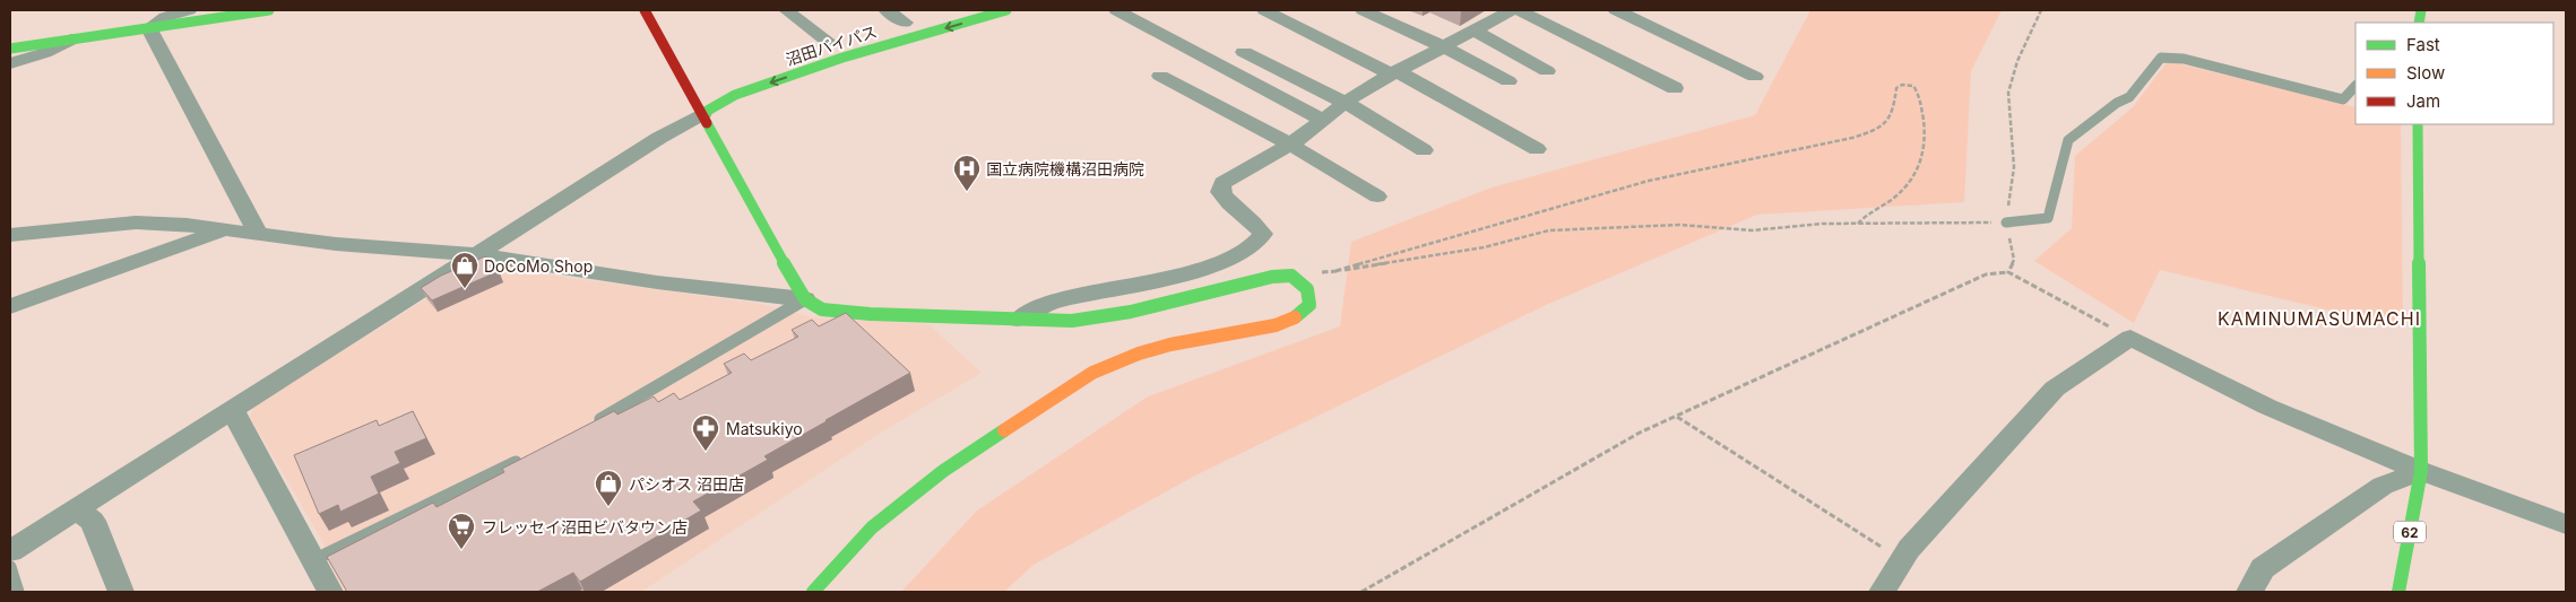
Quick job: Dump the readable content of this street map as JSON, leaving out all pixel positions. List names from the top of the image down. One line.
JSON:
{"streets":{"street":["沼田バイパス","62"]},"one_way":["沼田バイパス"],"districts":["KAMINUMASUMACHI"],"places":{"hospital":["国立病院機構沼田病院"],"shop":["DoCoMo Shop","パシオス 沼田店"],"pharmacy":["Matsukiyo"],"supermarket":["フレッセイ沼田ビバタウン店"]},"legend":["Fast","Slow","Jam"]}
